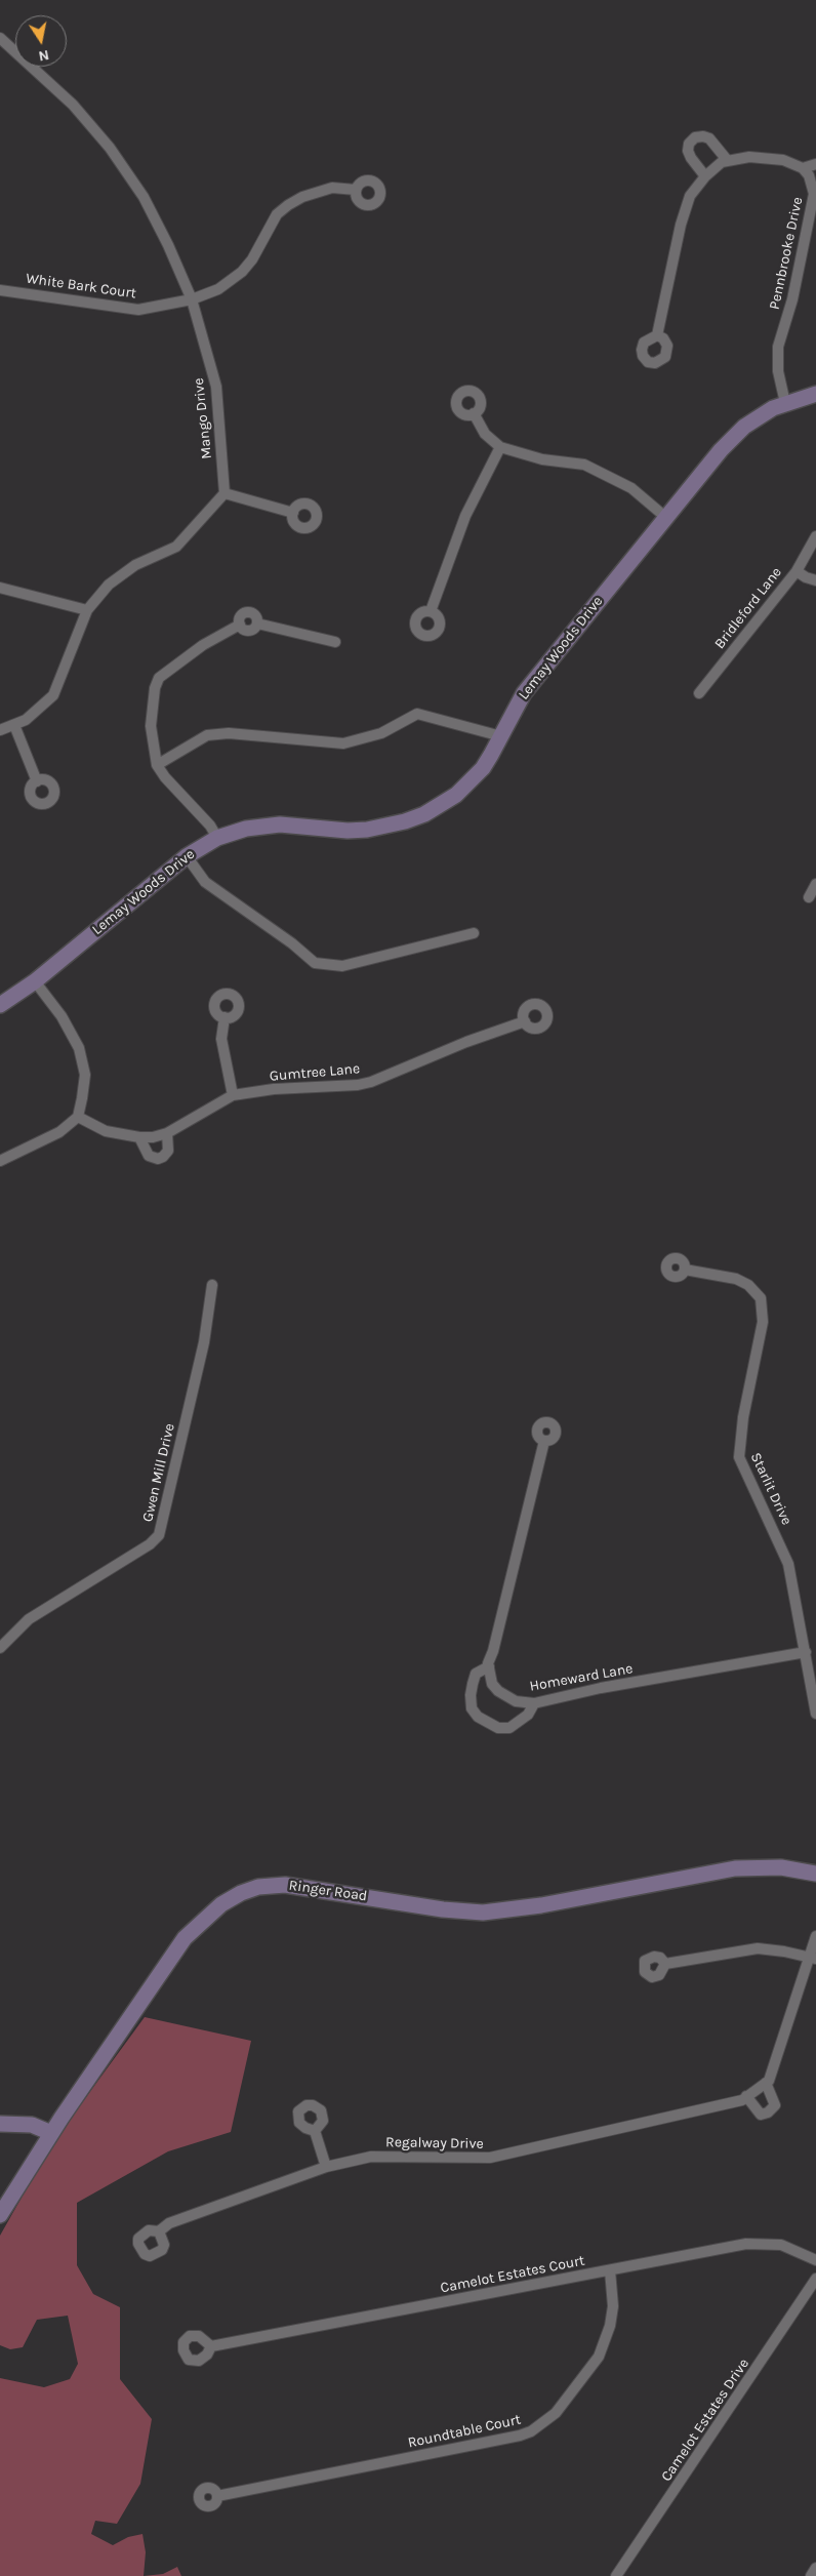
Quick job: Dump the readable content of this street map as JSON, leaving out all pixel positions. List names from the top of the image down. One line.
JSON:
{"streets":{"street":["Pennbrooke Drive","White Bark Court","Mango Drive","Bridleford Lane","Lemay Woods Drive","Gumtree Lane","Gwen Mill Drive","Starlit Drive","Homeward Lane","Ringer Road","Regalway Drive","Camelot Estates Court","Camelot Estates Drive","Roundtable Court"]},"crossings":[["Pennbrooke Drive","Lemay Woods Drive"],["White Bark Court","Mango Drive"],["Starlit Drive","Homeward Lane"],["Camelot Estates Court","Roundtable Court"]],"north":"bottom"}
